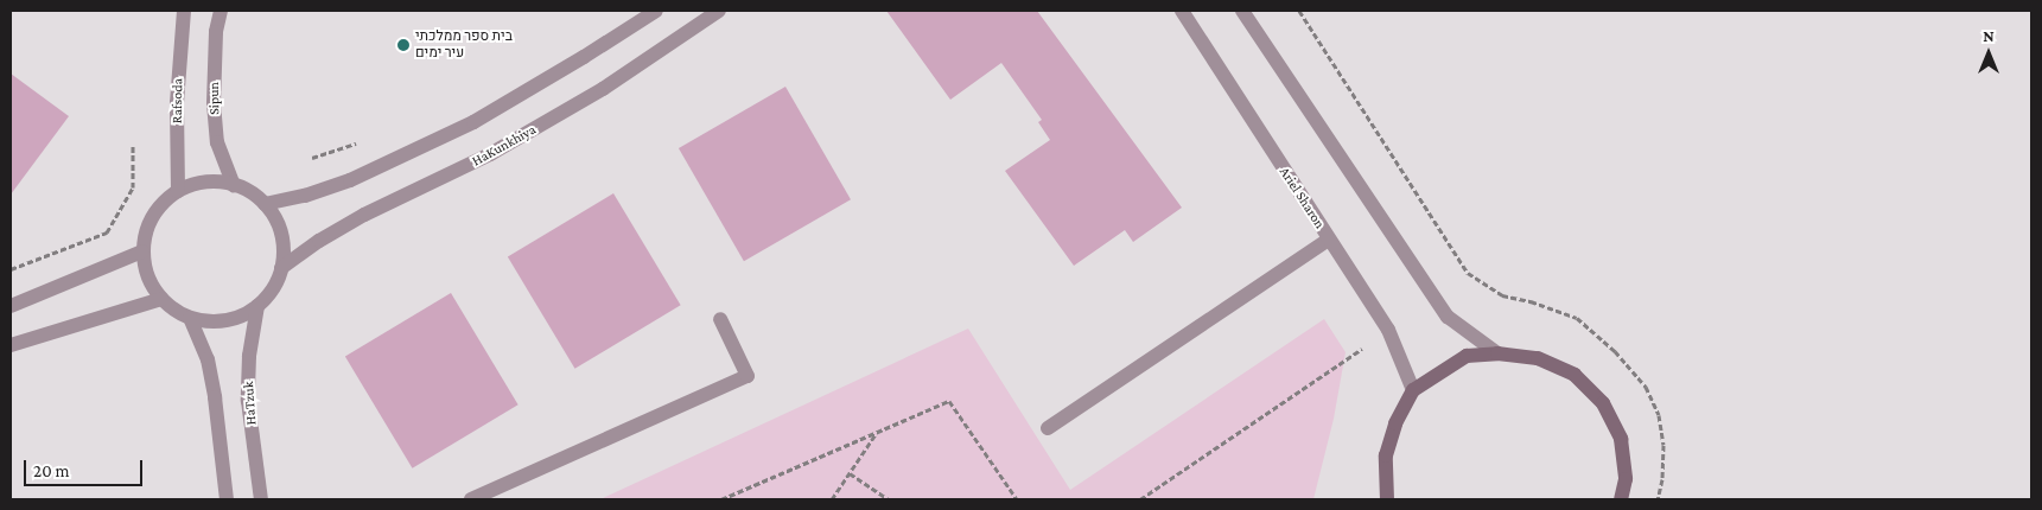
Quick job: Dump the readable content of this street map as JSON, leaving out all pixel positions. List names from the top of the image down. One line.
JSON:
{"streets":{"street":["Sipun","Rafsoda","HaKunkhiya","Ariel Sharon","HaTzuk"]},"crossings":[["Sipun","Rafsoda"],["Sipun","HaKunkhiya"],["Sipun","HaTzuk"],["Rafsoda","HaKunkhiya"],["Rafsoda","HaTzuk"],["HaKunkhiya","HaTzuk"]],"places":["בית ספר ממלכתי עיר ימים"],"scale_bar":"20 m","north":"top"}
